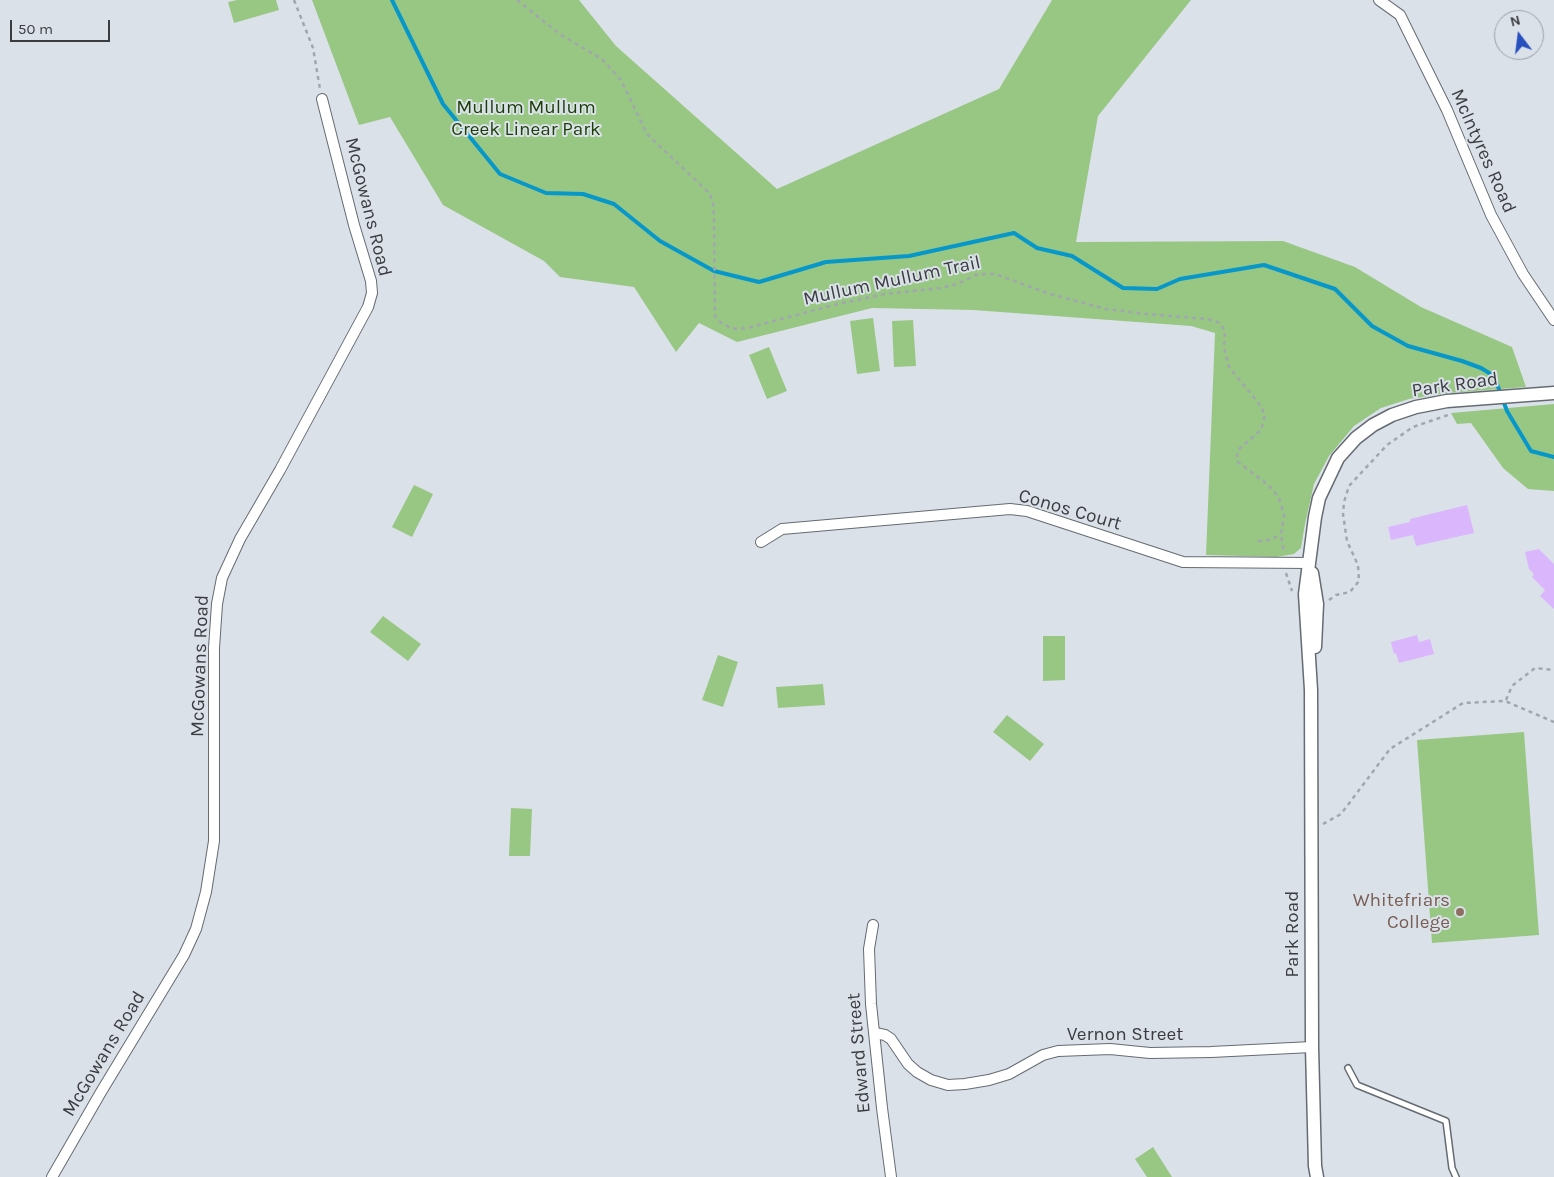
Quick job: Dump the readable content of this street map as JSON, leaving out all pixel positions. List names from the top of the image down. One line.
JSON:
{"streets":{"street":["McIntyres Road","McGowans Road","Park Road","Conos Court","Vernon Street","Edward Street"],"path":["Mullum Mullum Trail"]},"crossings":[["Mullum Mullum Trail","Conos Court"],["Park Road","Conos Court"],["Park Road","Vernon Street"],["Vernon Street","Edward Street"]],"parks":["Mullum Mullum Creek Linear Park"],"places":["Whitefriars College"],"scale_bar":"50 m","north":"top"}
